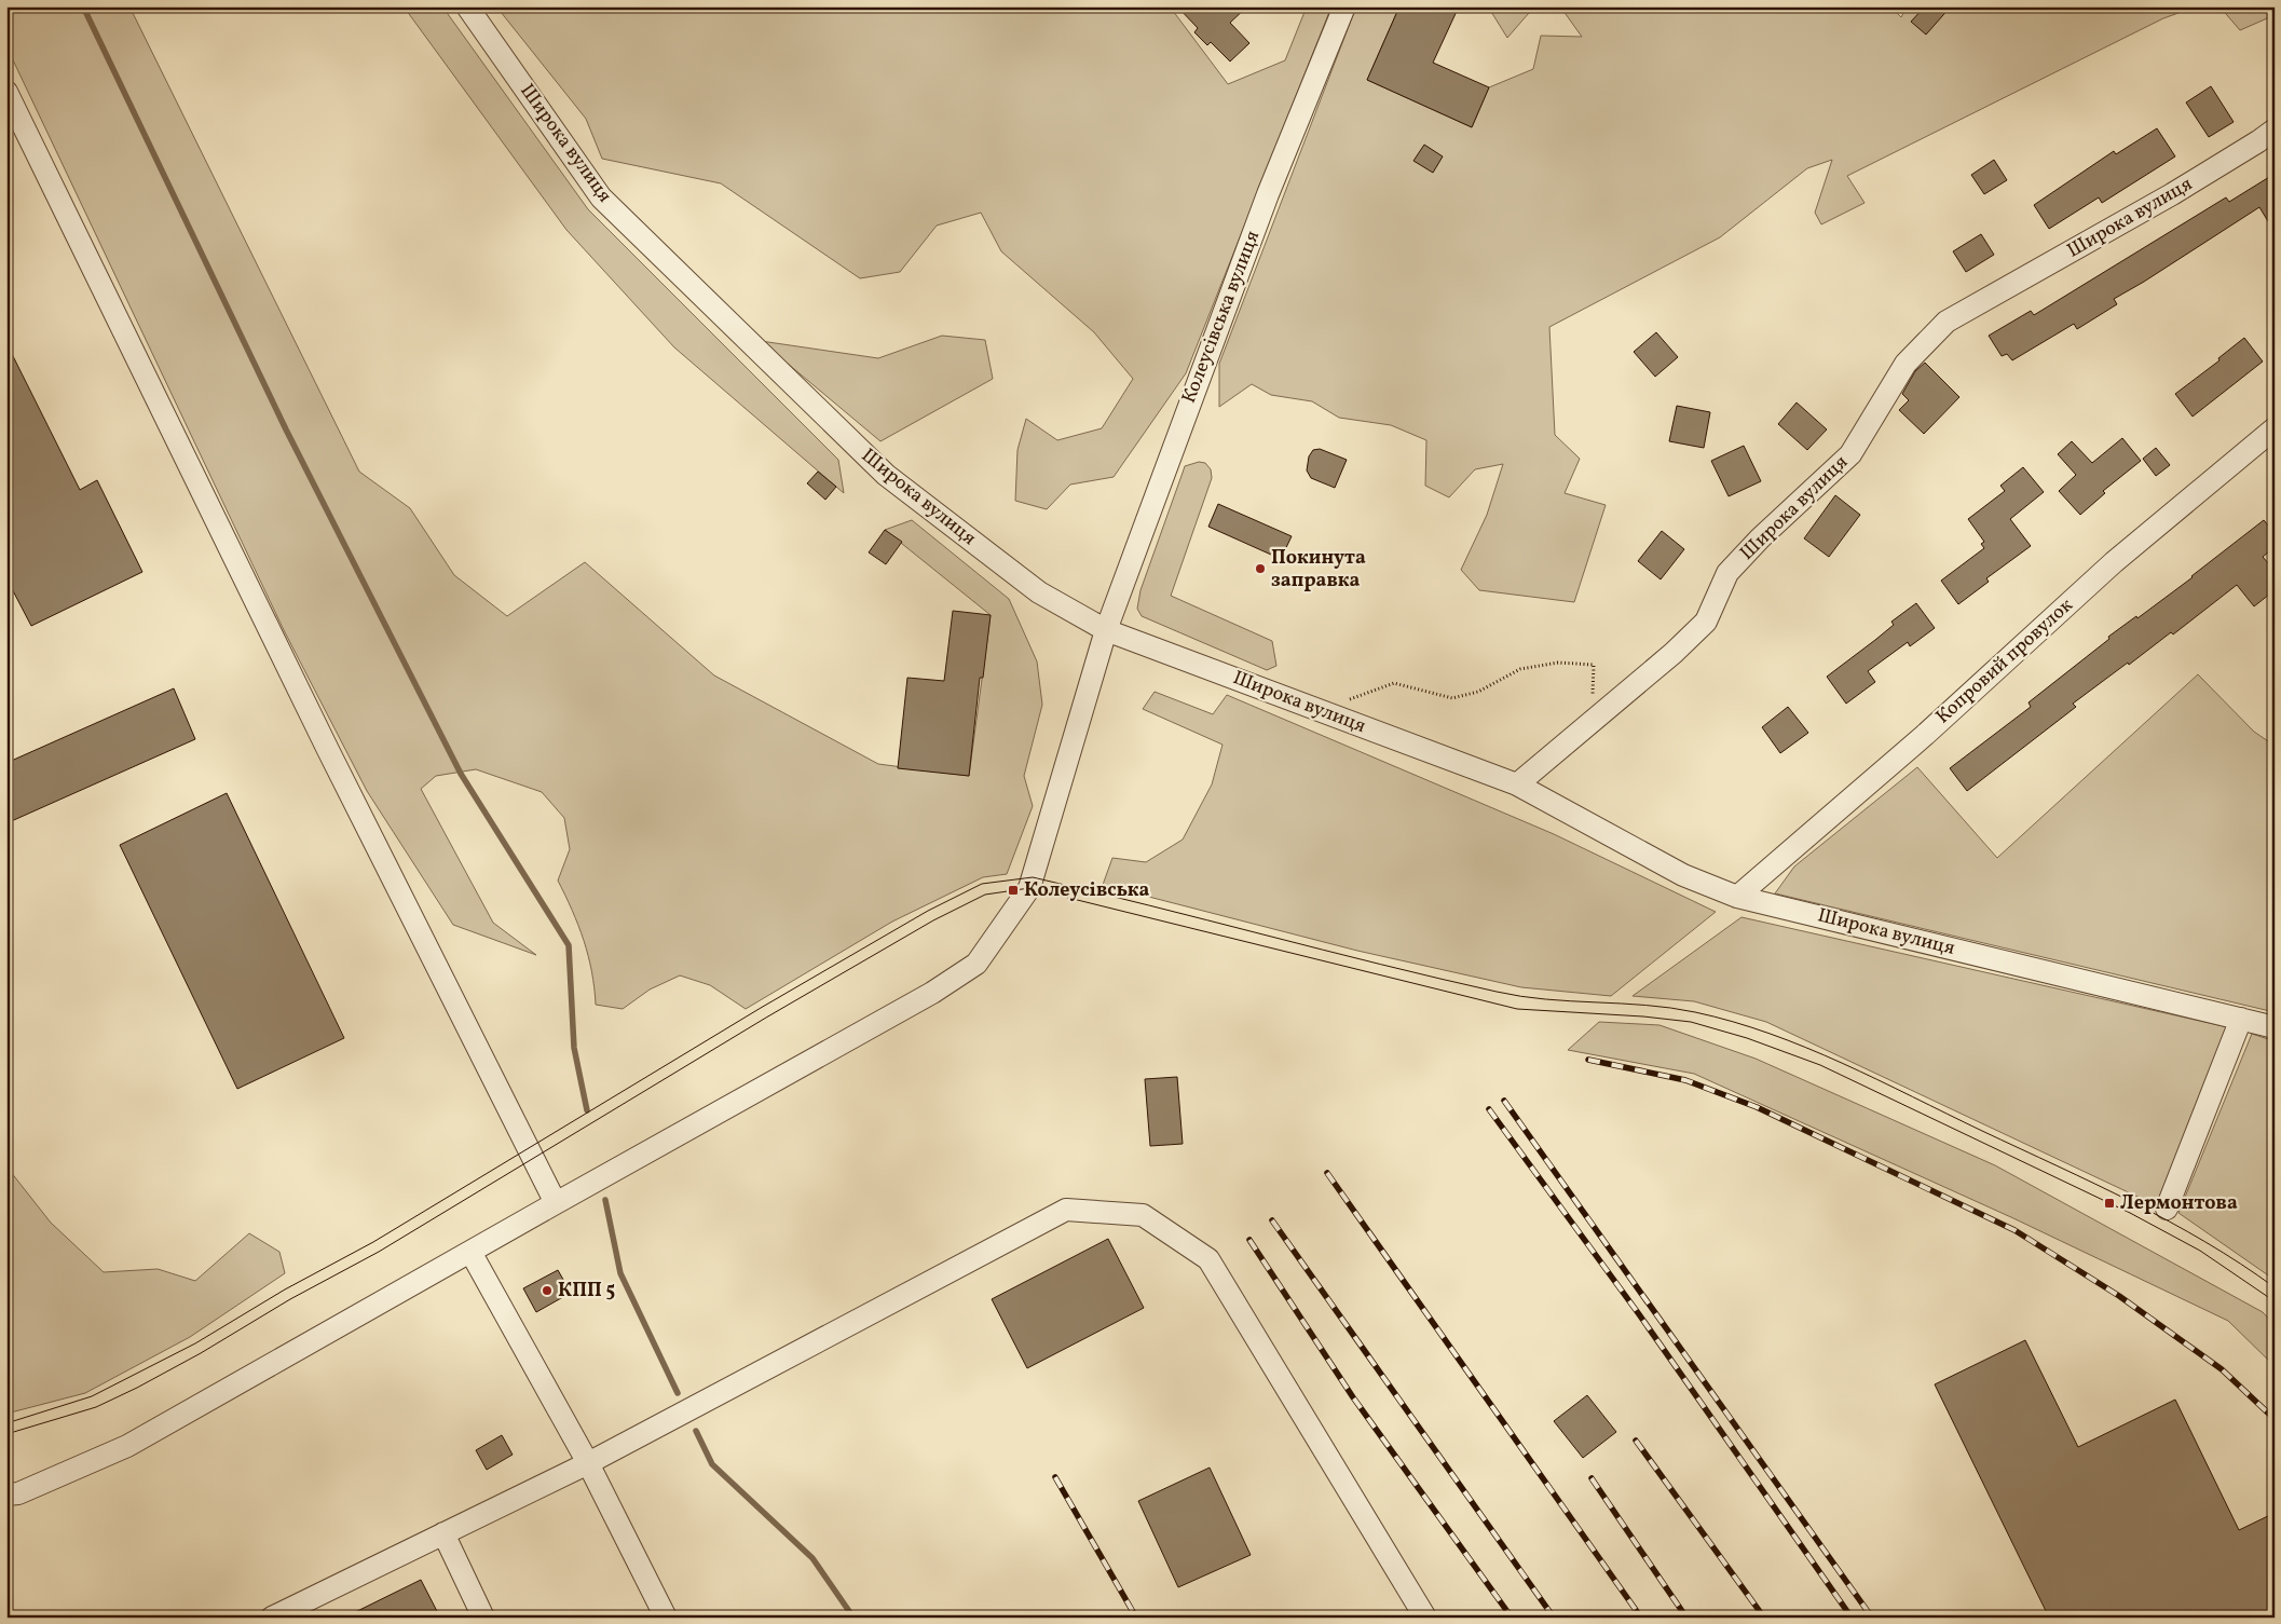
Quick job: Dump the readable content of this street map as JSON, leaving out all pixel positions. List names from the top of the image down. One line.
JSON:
{"streets":{"street":["Широка вулиця","Колеусівська вулиця","Копровий провулок"]},"crossings":[["Широка вулиця","Колеусівська вулиця"],["Широка вулиця","Копровий провулок"]],"places":{"other":["Покинута заправка","КПП 5"],"transit":["Колеусівська","Лермонтова"]}}
